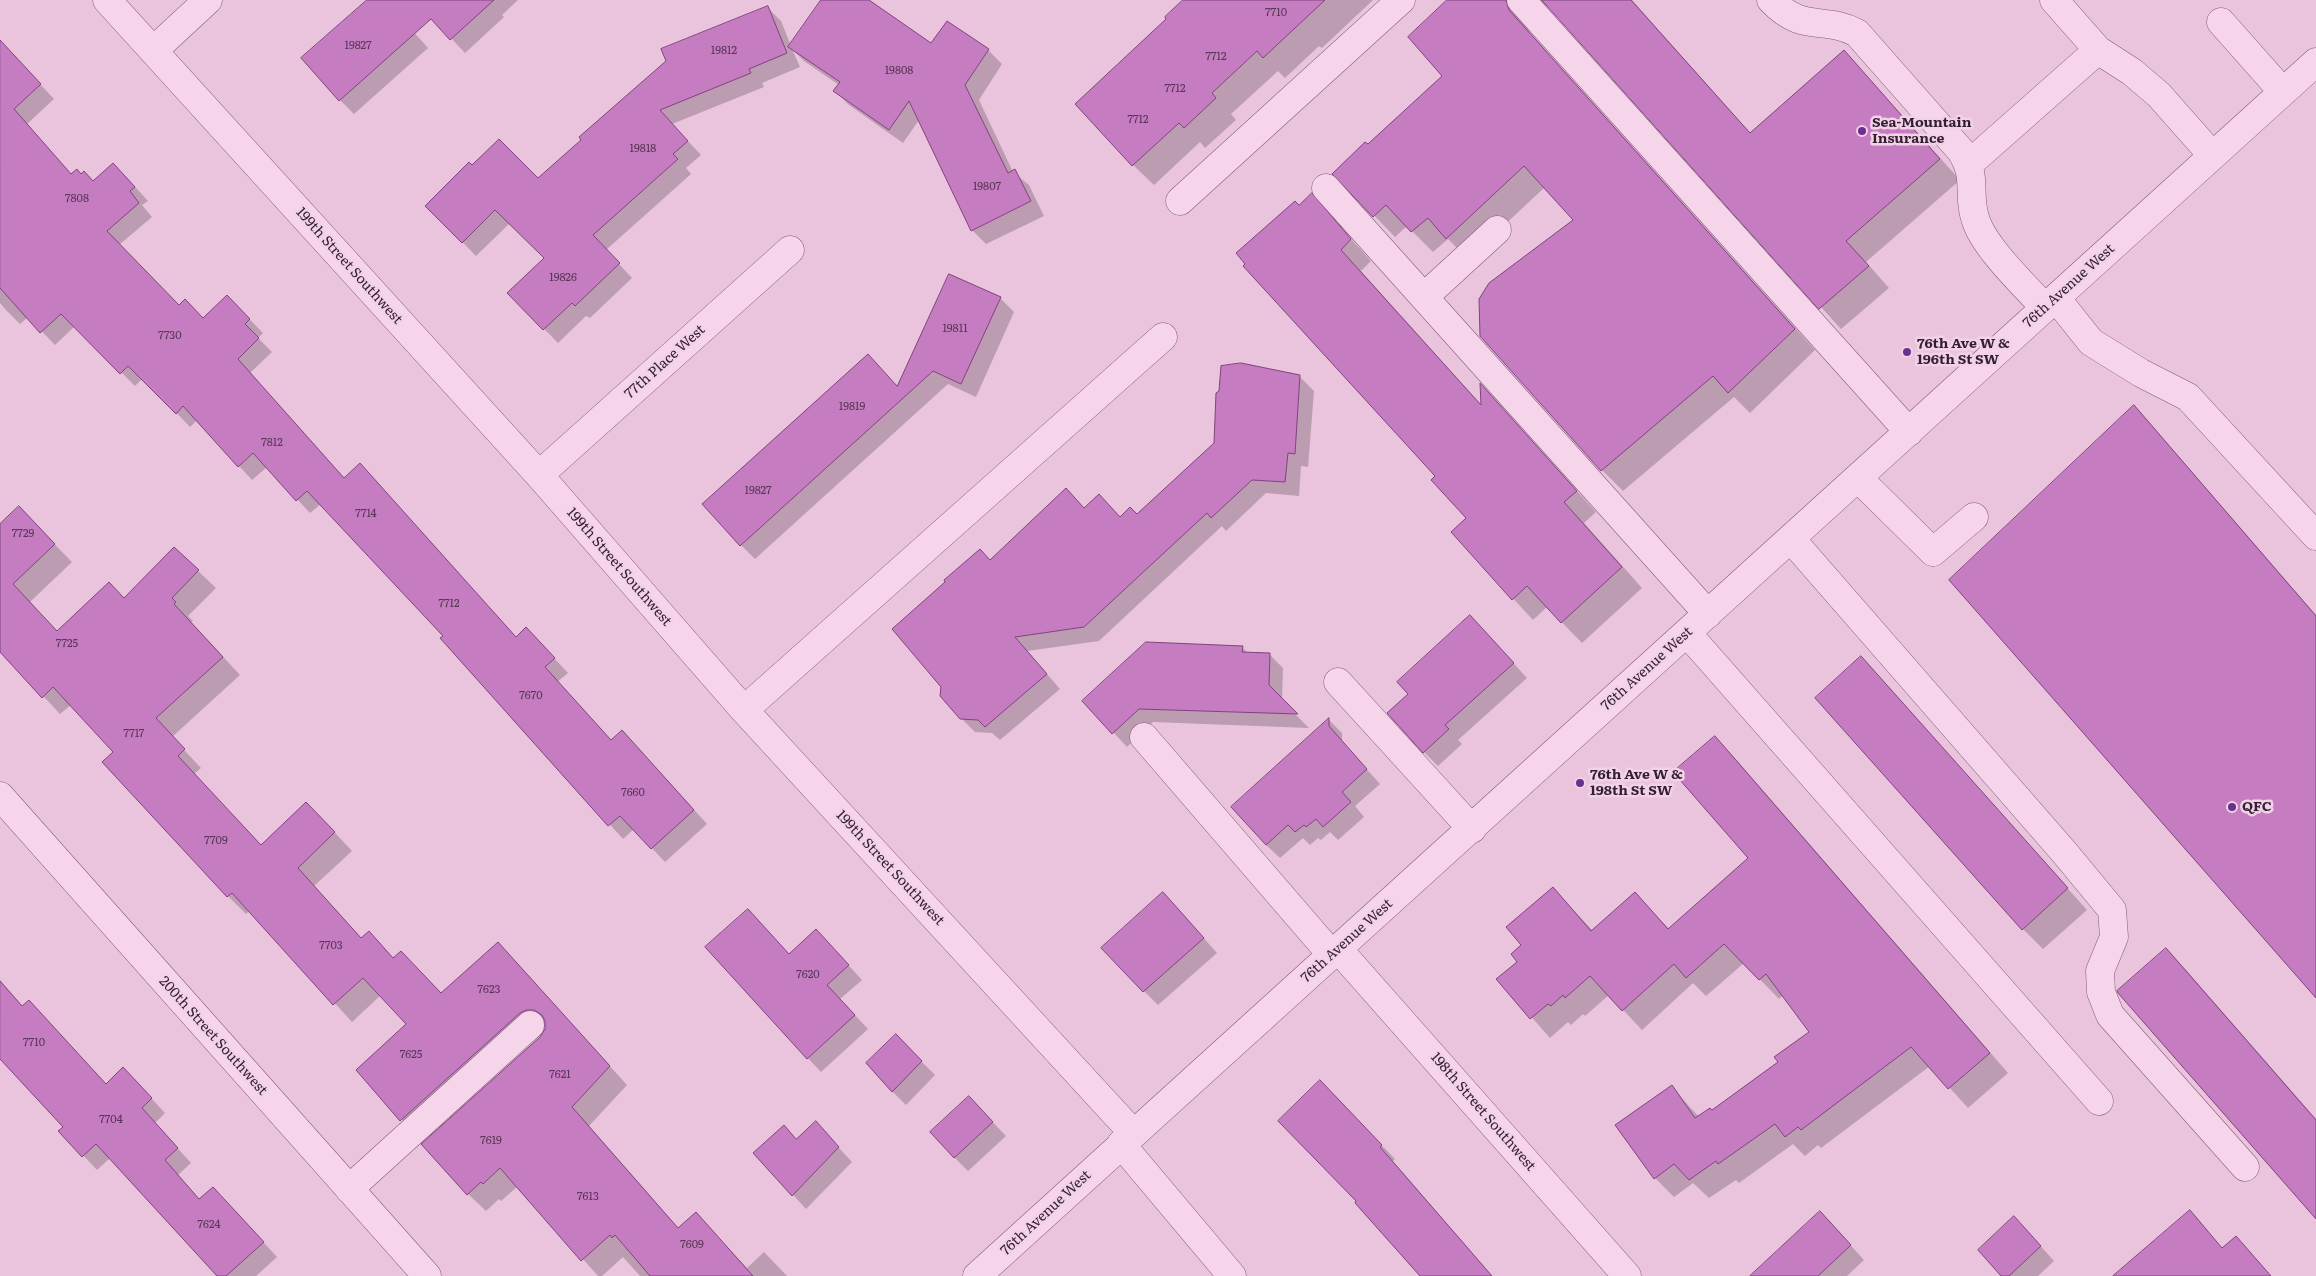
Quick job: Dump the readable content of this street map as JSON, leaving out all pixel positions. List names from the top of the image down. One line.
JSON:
{"streets":{"street":["199th Street Southwest","76th Avenue West","77th Place West","200th Street Southwest","198th Street Southwest"]},"crossings":[["199th Street Southwest","76th Avenue West"],["199th Street Southwest","77th Place West"],["76th Avenue West","198th Street Southwest"]],"places":["Sea-Mountain Insurance","76th Ave W & 196th St SW","76th Ave W & 198th St SW","QFC"],"house_numbers":["7710","19827","19812","7712","19808","7712","7712","19818","19807","7808","19826","19811","7730","19819","7812","19827","7714","7729","7712","7725","7670","7717","7660","7709","7703","7620","7623","7710","7625","7621","7704","7619","7613","7624","7609"]}
